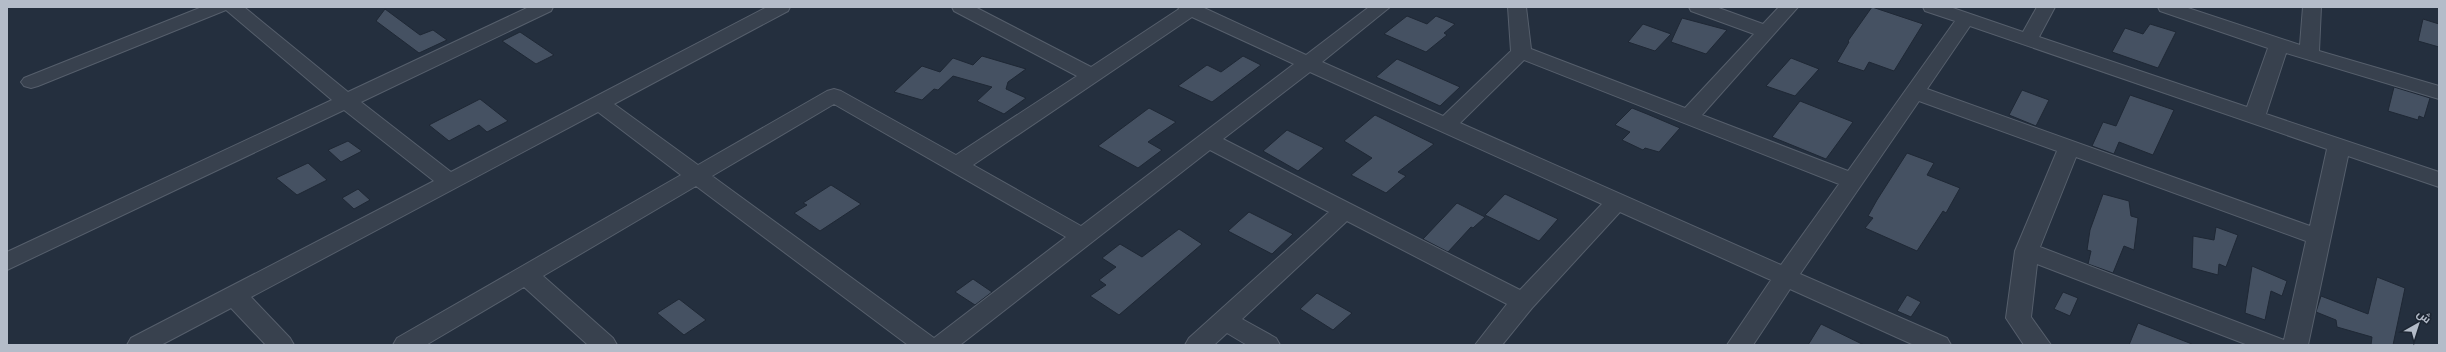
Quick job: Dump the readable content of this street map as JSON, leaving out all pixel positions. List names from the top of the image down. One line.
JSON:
{"north":"top right"}
